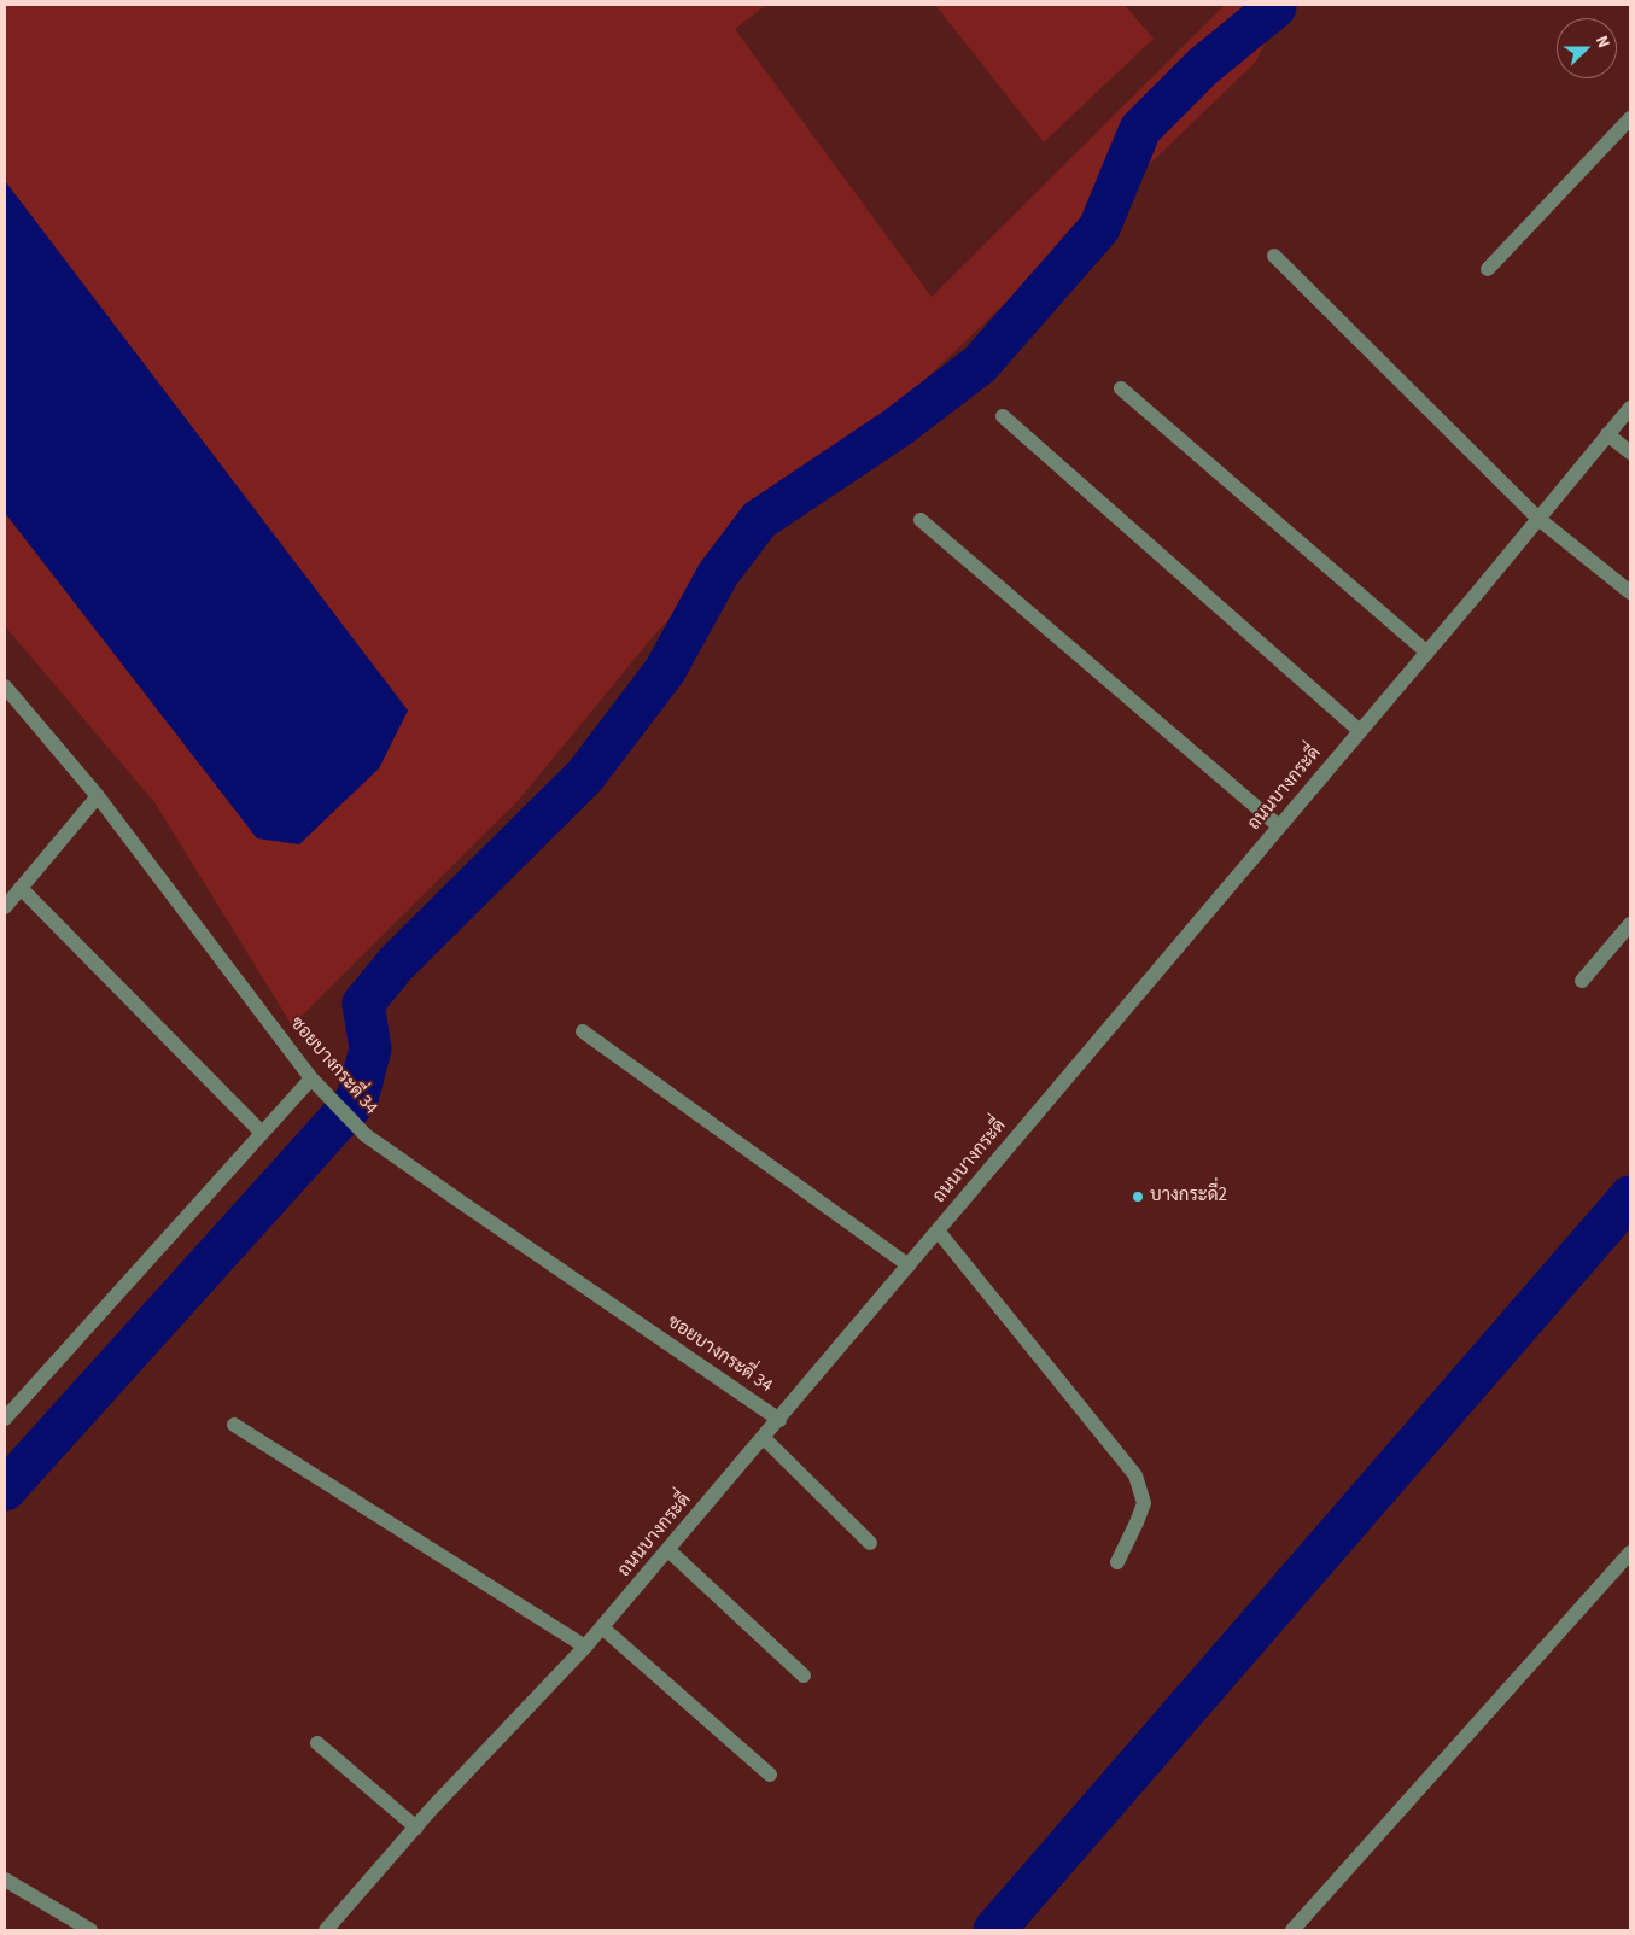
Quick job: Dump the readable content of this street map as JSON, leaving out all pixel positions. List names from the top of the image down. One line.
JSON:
{"streets":{"street":["ถนนบางกระดี่","ซอยบางกระดี่ 34"]},"crossings":[["ถนนบางกระดี่","ซอยบางกระดี่ 34"]],"places":["บางกระดี่2"],"north":"right"}
